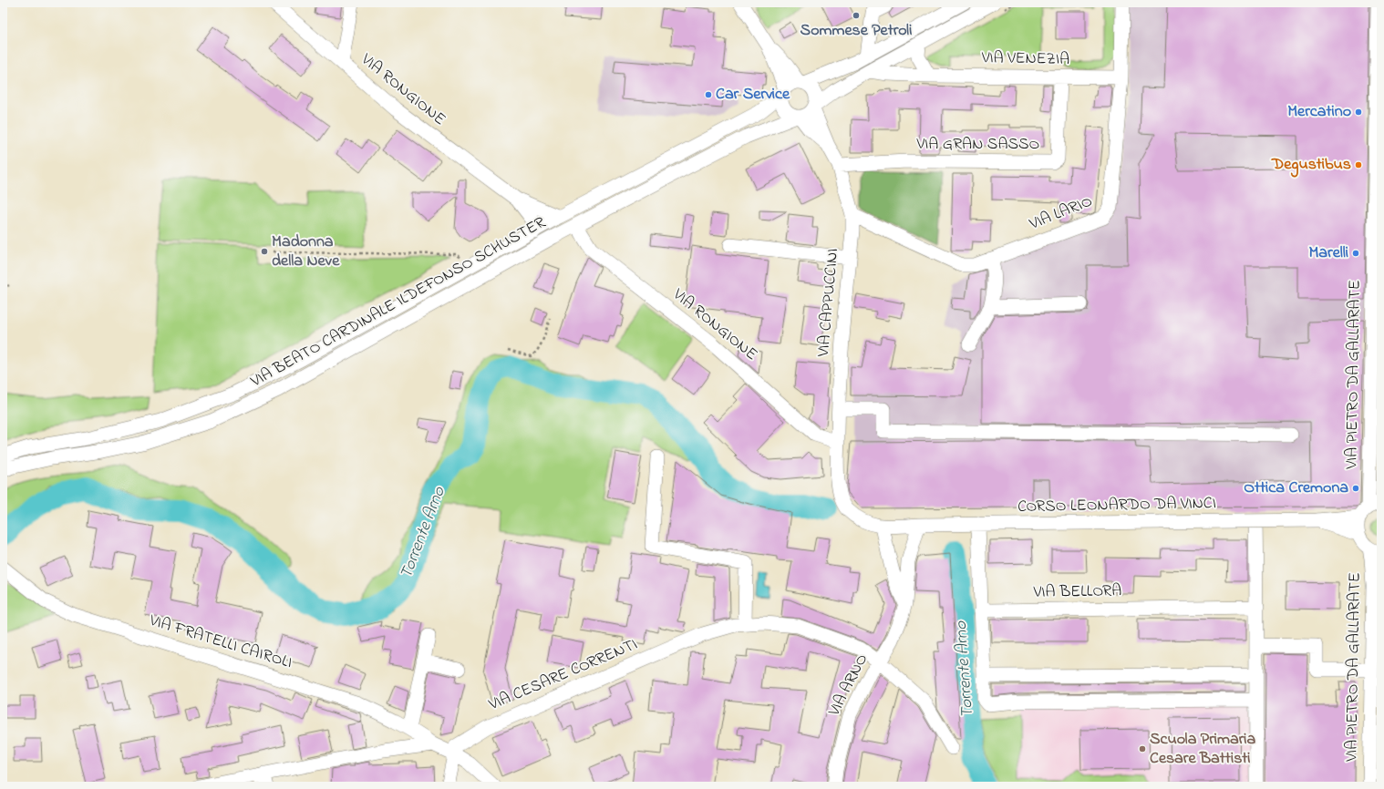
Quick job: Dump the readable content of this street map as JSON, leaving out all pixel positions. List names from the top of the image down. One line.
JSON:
{"streets":{"street":["VIA VENEZIA","VIA RONGIONE","VIA GRAN SASSO","VIA LARIO","VIA BEATO CARDINALE ILDEFONSO SCHUSTER","VIA CAPPUCCINI","VIA PIETRO DA GALLARATE","CORSO LEONARDO DA VINCI","VIA BELLORA","VIA FRATELLI CAIROLI","VIA CESARE CORRENTI","VIA ARNO"]},"crossings":[["VIA VENEZIA","VIA GRAN SASSO"],["VIA VENEZIA","VIA LARIO"],["VIA RONGIONE","VIA BEATO CARDINALE ILDEFONSO SCHUSTER"],["VIA RONGIONE","VIA CAPPUCCINI"],["VIA GRAN SASSO","VIA CAPPUCCINI"],["VIA LARIO","VIA CAPPUCCINI"],["VIA BEATO CARDINALE ILDEFONSO SCHUSTER","VIA CAPPUCCINI"],["VIA CAPPUCCINI","CORSO LEONARDO DA VINCI"],["VIA PIETRO DA GALLARATE","CORSO LEONARDO DA VINCI"],["CORSO LEONARDO DA VINCI","VIA ARNO"],["VIA CESARE CORRENTI","VIA ARNO"]],"water":["Torrente Arno"],"places":["Sommese Petroli","Car Service","Mercatino","Degustibus","Madonna della Neve","Marelli","Ottica Cremona","Scuola Primaria Cesare Battisti"]}
